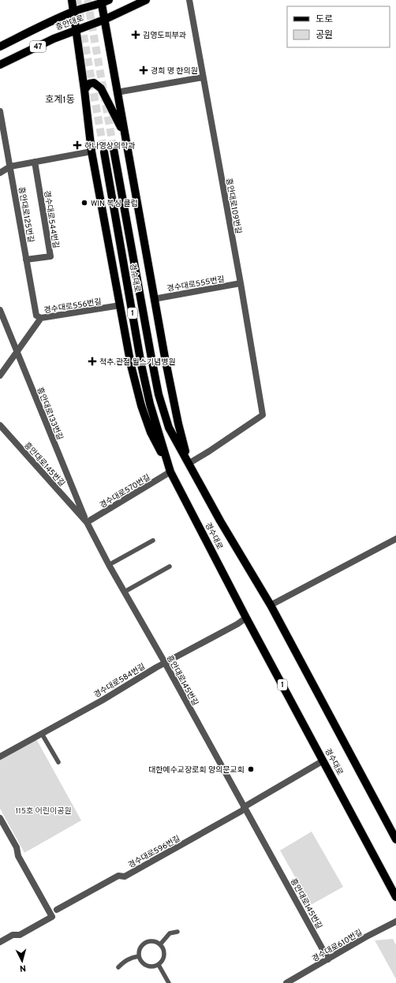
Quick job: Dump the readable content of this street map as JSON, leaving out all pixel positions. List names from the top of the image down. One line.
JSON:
{"streets":{"main road":["흥안대로","47","경수대로","1"],"street":["흥안대로109번길","흥안대로125번길","경수대로544번길","경수대로555번길","경수대로556번길","흥안대로133번길","흥안대로145번길","경수대로570번길","경수대로584번길","경수대로596번길","경수대로610번길"]},"crossings":[["흥안대로109번길","경수대로"],["흥안대로109번길","경수대로555번길"],["흥안대로125번길","경수대로544번길"],["흥안대로125번길","경수대로556번길"],["경수대로","경수대로570번길"],["경수대로","경수대로584번길"],["경수대로","경수대로596번길"],["경수대로556번길","흥안대로133번길"],["흥안대로133번길","흥안대로145번길"],["흥안대로133번길","경수대로570번길"],["흥안대로145번길","경수대로570번길"],["흥안대로145번길","경수대로584번길"],["흥안대로145번길","경수대로596번길"],["흥안대로145번길","경수대로610번길"]],"districts":["호계1동"],"parks":["115호 어린이공원"],"places":{"health":["김영도피부과","경희 명 한의원","하나영상의학과","척추.관절 윌스기념병원"],"other":["WIN 복싱 클럽","대한예수교장로회 양의문교회"]},"legend":["도로","공원"],"north":"bottom"}
